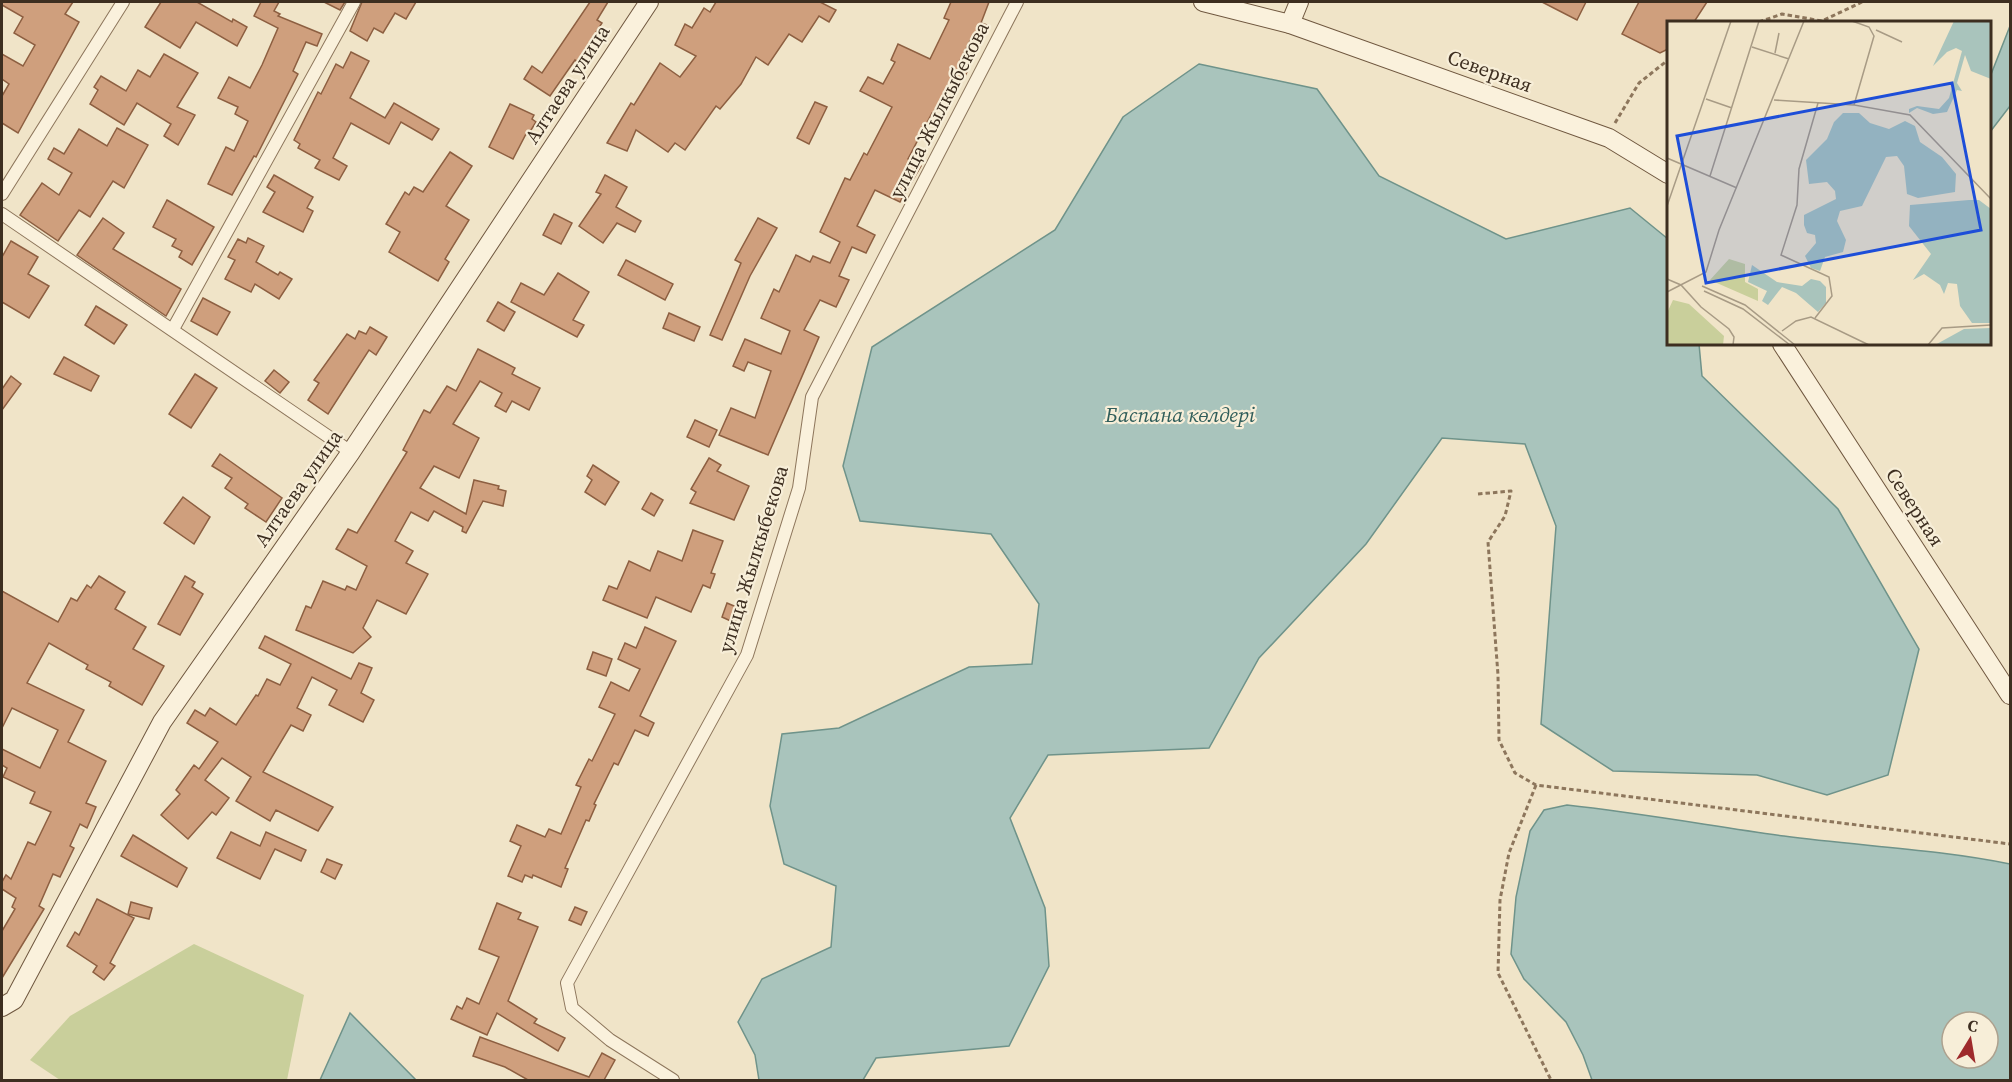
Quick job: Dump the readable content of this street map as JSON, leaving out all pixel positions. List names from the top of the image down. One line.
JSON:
{"streets":{"street":["Северная","Алтаева улица","улица Жылкыбекова"]},"water":["Баспана көлдері"],"north":"top"}
